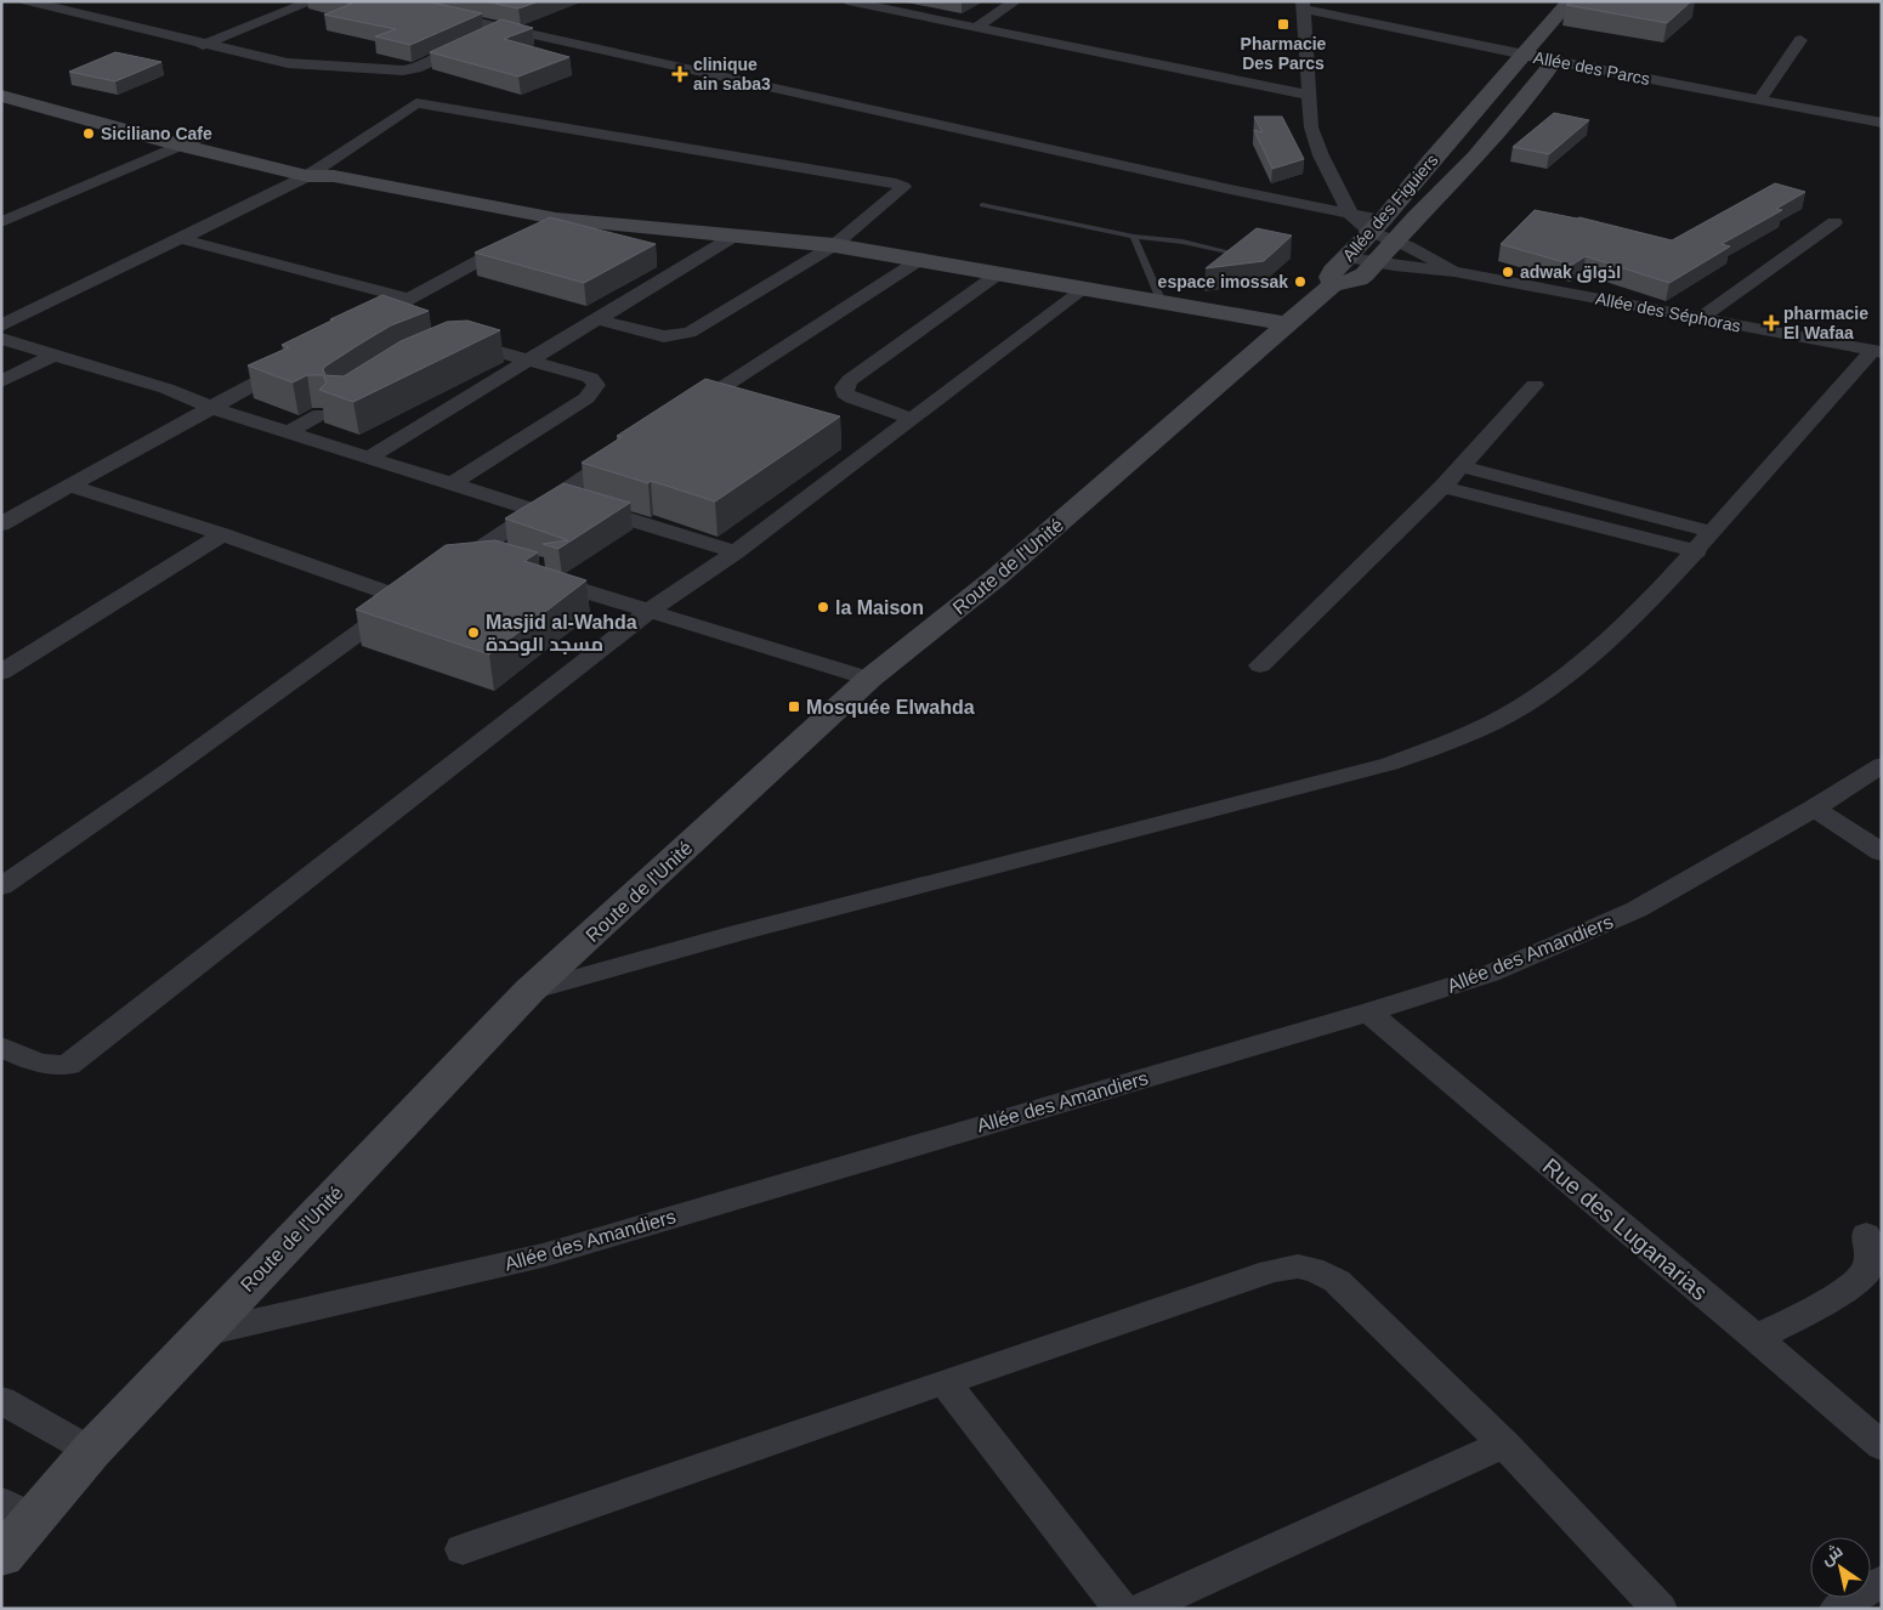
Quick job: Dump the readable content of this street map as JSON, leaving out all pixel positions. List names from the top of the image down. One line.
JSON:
{"streets":{"street":["Allée des Parcs","Allée des Figuiers","Allée des Séphoras","Route de l'Unité","Allée des Amandiers","Rue des Luganarias"]},"crossings":[["Allée des Parcs","Allée des Figuiers"],["Allée des Figuiers","Allée des Séphoras"],["Allée des Figuiers","Route de l'Unité"],["Allée des Séphoras","Route de l'Unité"],["Route de l'Unité","Allée des Amandiers"],["Allée des Amandiers","Rue des Luganarias"]],"places":{"transit":["Pharmacie Des Parcs","Mosquée Elwahda"],"health":["clinique ain saba3","pharmacie El Wafaa"],"other":["Siciliano Cafe","adwak اذواق","espace imossak","la Maison","Masjid al-Wahda مسجد الوحدة"]},"north":"top left"}
